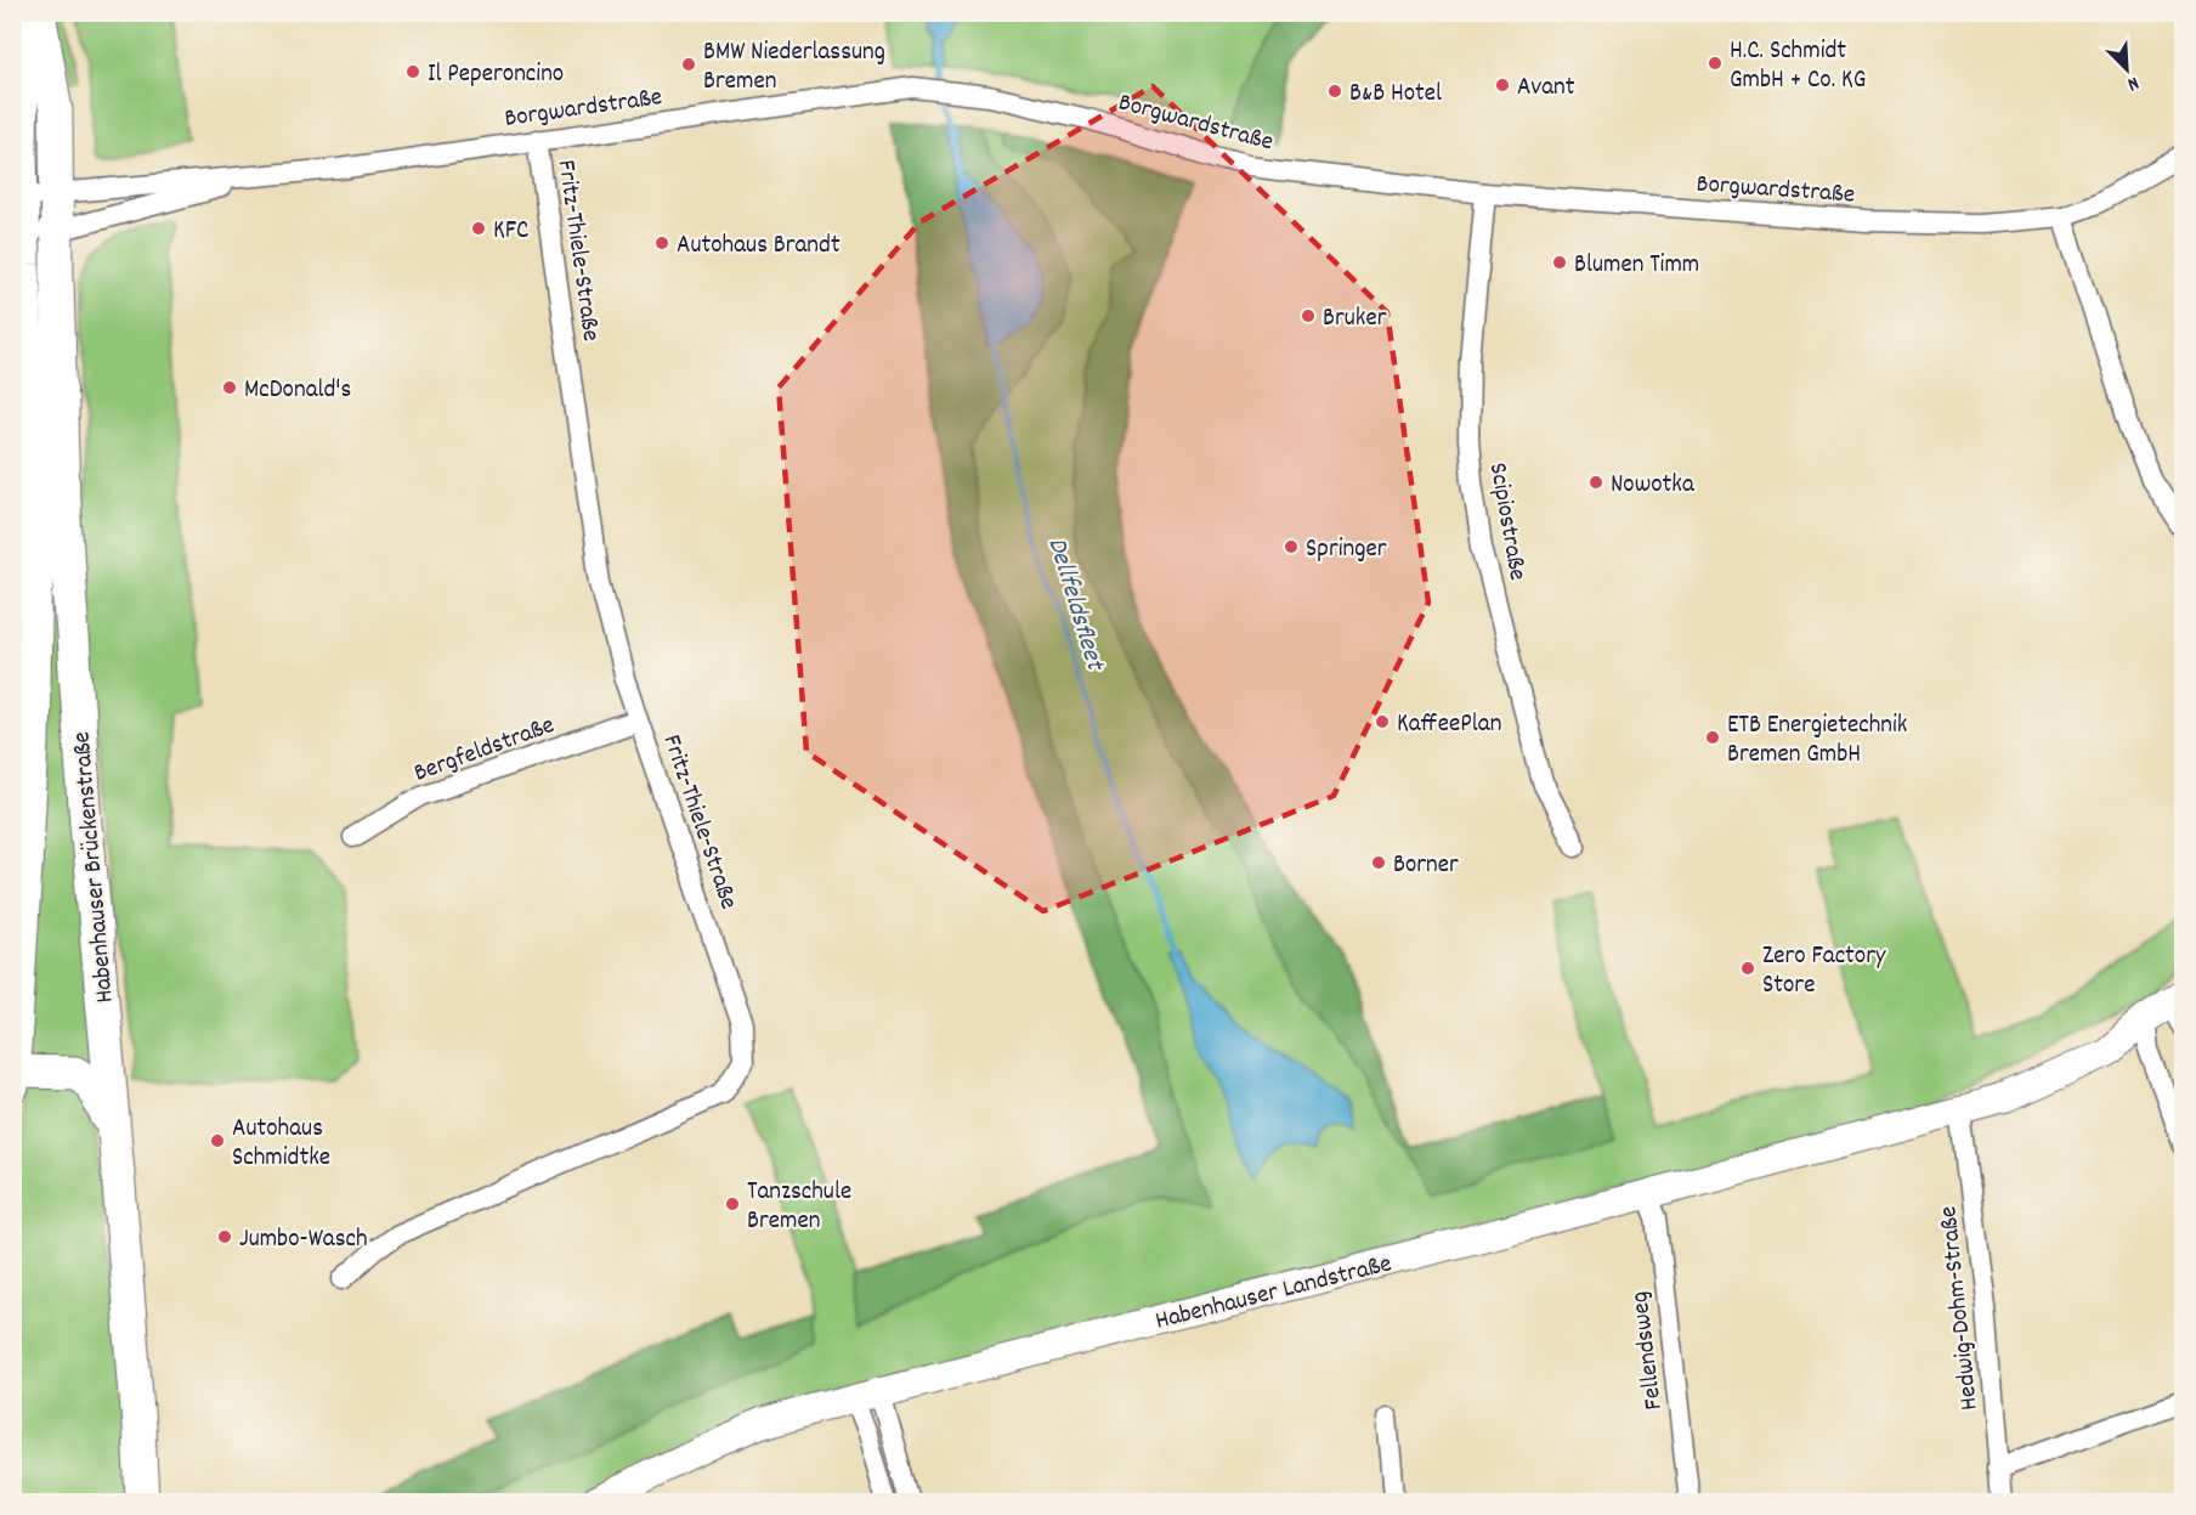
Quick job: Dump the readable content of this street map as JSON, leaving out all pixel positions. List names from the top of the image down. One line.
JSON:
{"streets":{"main road":["Habenhauser Brückenstraße"],"street":["Borgwardstraße","Fritz-Thiele-Straße","Scipiostraße","Bergfeldstraße","Habenhauser Landstraße","Hedwig-Dohm-Straße","Fellendsweg"]},"crossings":[["Borgwardstraße","Fritz-Thiele-Straße"],["Borgwardstraße","Scipiostraße"],["Borgwardstraße","Habenhauser Brückenstraße"],["Fritz-Thiele-Straße","Bergfeldstraße"],["Habenhauser Landstraße","Hedwig-Dohm-Straße"],["Habenhauser Landstraße","Fellendsweg"]],"water":["Dellfeldsfleet"],"places":["H.C. Schmidt GmbH + Co. KG","BMW Niederlassung Bremen","Il Peperoncino","Avant","B&B Hotel","KFC","Autohaus Brandt","Blumen Timm","Bruker","McDonald's","Nowotka","Springer","KaffeePlan","ETB Energietechnik Bremen GmbH","Borner","Zero Factory Store","Autohaus Schmidtke","Tanzschule Bremen","Jumbo-Wasch"],"north":"bottom right"}
